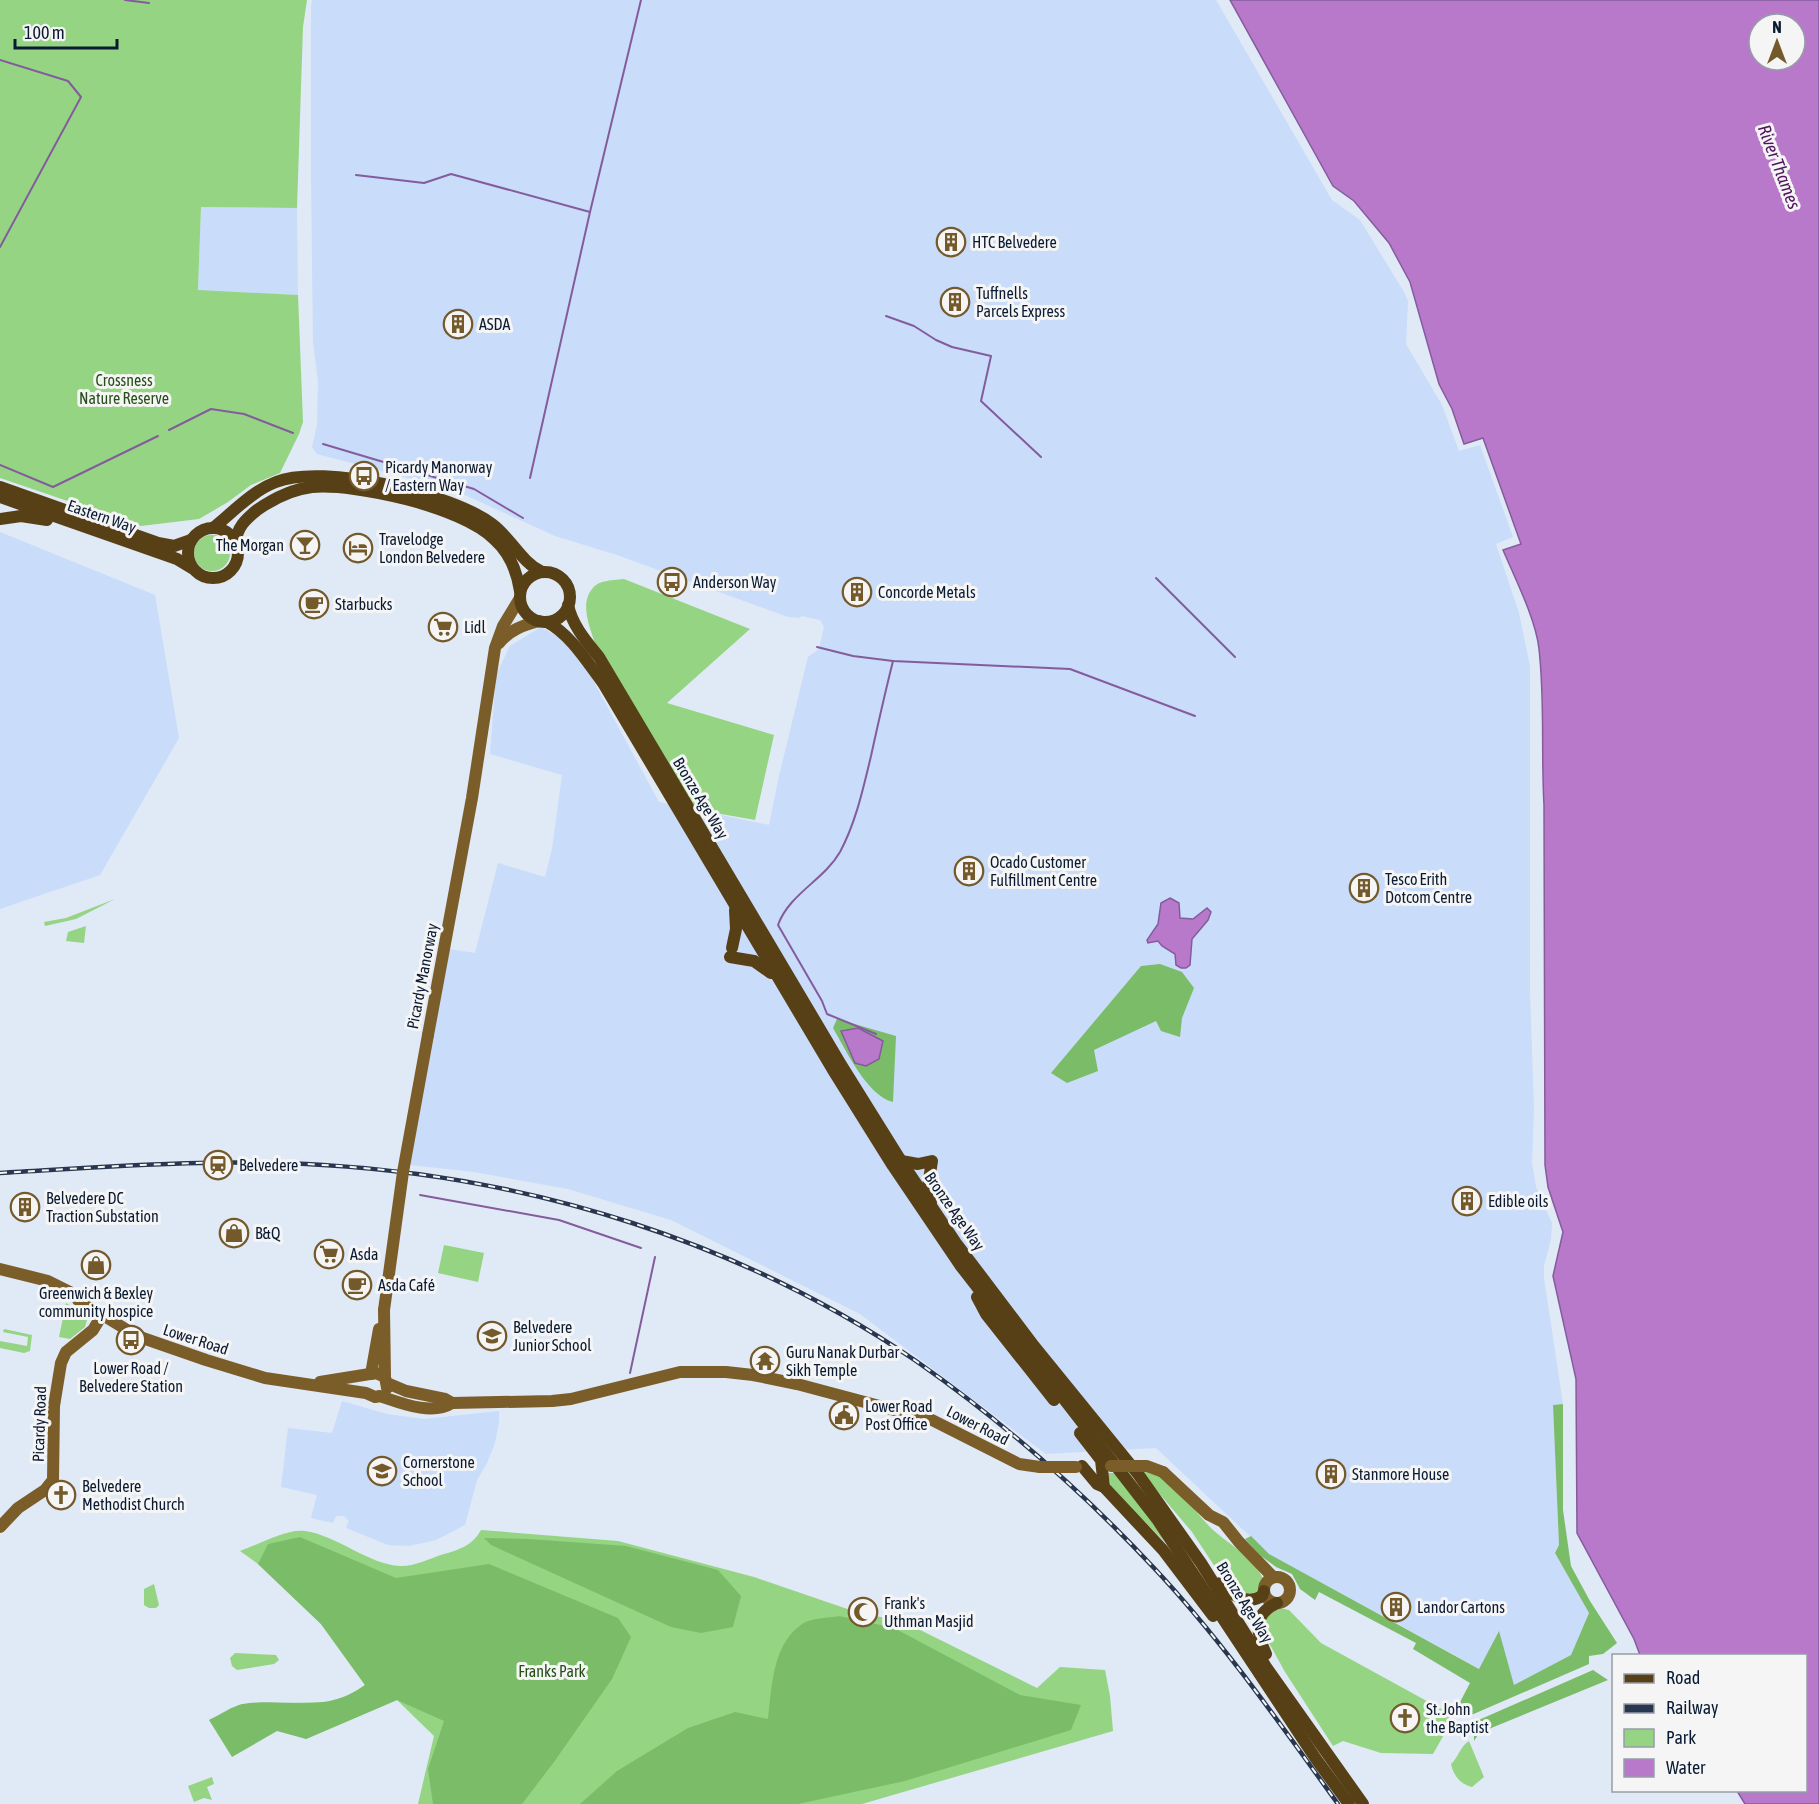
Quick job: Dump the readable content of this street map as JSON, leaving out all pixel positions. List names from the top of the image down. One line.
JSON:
{"streets":{"main road":["Eastern Way","Bronze Age Way","Picardy Manorway","Lower Road","Picardy Road"]},"crossings":[["Bronze Age Way","Picardy Manorway"],["Bronze Age Way","Lower Road"],["Picardy Manorway","Lower Road"],["Lower Road","Picardy Road"]],"water":["River Thames"],"parks":["Crossness Nature Reserve","Franks Park"],"places":{"building":["HTC Belvedere","Tuffnells Parcels Express","ASDA","Concorde Metals","Ocado Customer Fulfillment Centre","Tesco Erith Dotcom Centre","Edible oils","Belvedere DC Traction Substation","Stanmore House","Landor Cartons"],"bus stop":["Picardy Manorway / Eastern Way","Anderson Way","Lower Road / Belvedere Station"],"bar":["The Morgan"],"hotel":["Travelodge London Belvedere"],"cafe":["Starbucks","Asda Café"],"supermarket":["Lidl","Asda"],"station":["Belvedere"],"shop":["B&Q","Greenwich & Bexley community hospice"],"school or university":["Belvedere Junior School","Cornerstone School"],"temple":["Guru Nanak Durbar Sikh Temple"],"public building":["Lower Road Post Office"],"church":["Belvedere Methodist Church","St. John the Baptist"],"mosque":["Frank's Uthman Masjid"]},"legend":["Road","Railway","Park","Water"],"scale_bar":"100 m","north":"top"}
